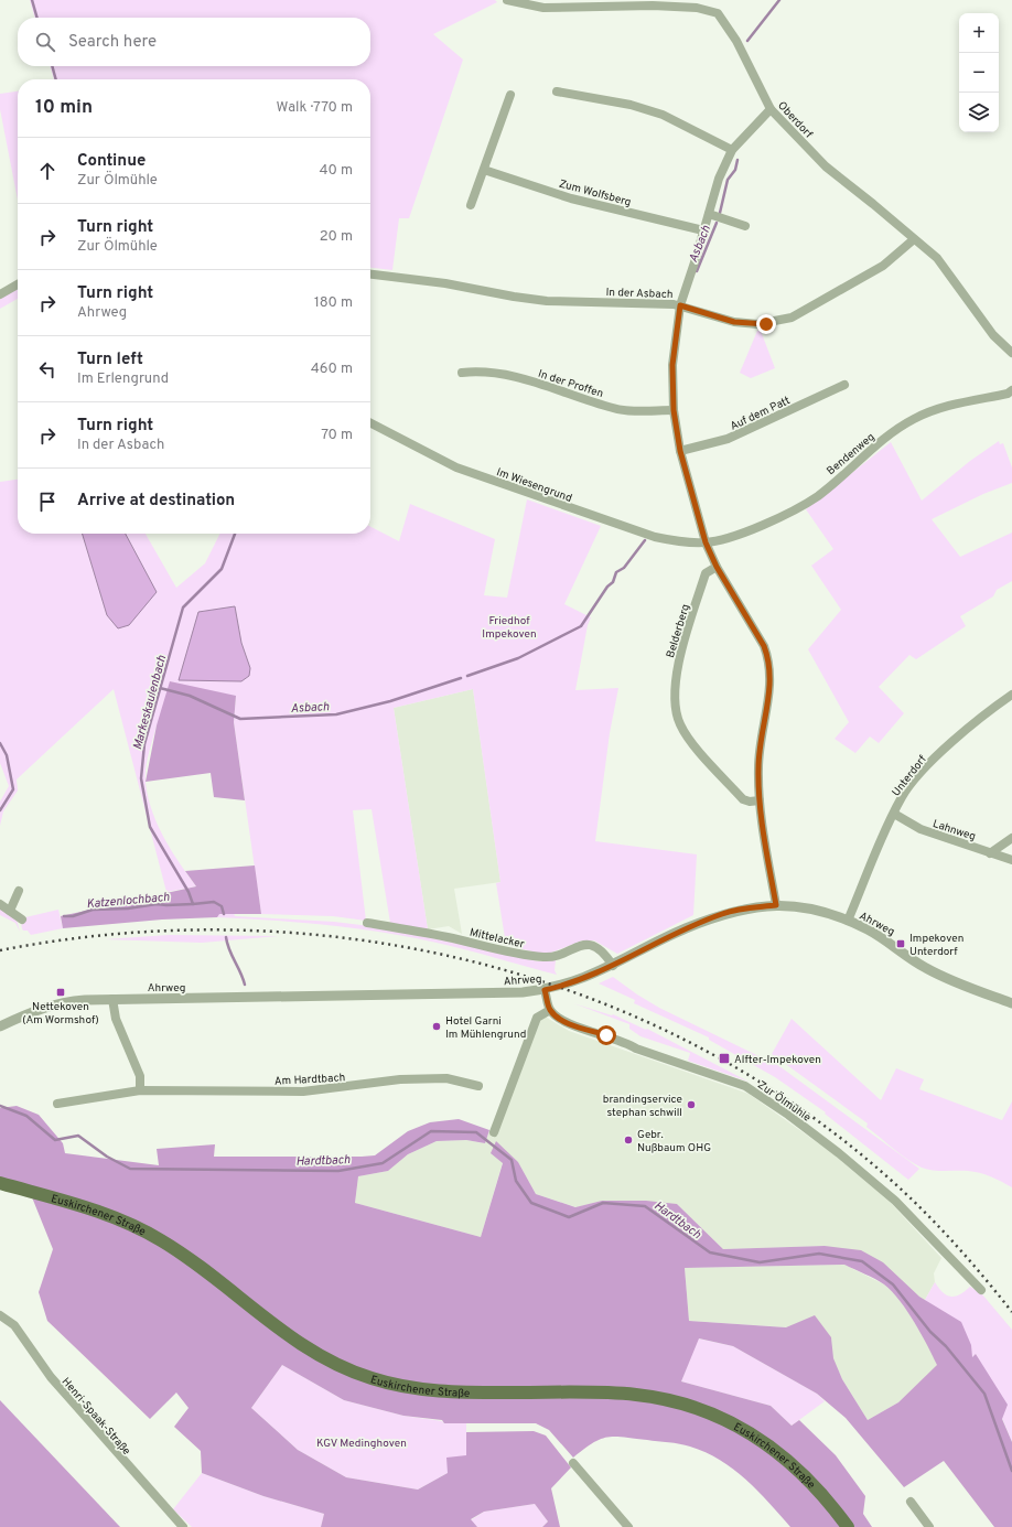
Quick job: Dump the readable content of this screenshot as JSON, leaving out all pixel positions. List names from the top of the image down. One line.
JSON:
{"streets":{"main road":["Euskirchener Straße"],"street":["Oberdorf","Zum Wolfsberg","In der Asbach","In der Proffen","Auf dem Patt","Bendenweg","Im Wiesengrund","Belderberg","Unterdorf","Lahnweg","Ahrweg","Mittelacker","Am Hardtbach","Zur Ölmühle","Henri-Spaak-Straße"]},"crossings":[["Oberdorf","In der Asbach"],["Bendenweg","Im Wiesengrund"],["Unterdorf","Lahnweg"],["Unterdorf","Ahrweg"],["Ahrweg","Mittelacker"]],"water":["Asbach","Markeskaulenbach","Katzenlochbach","Hardtbach"],"parks":["Friedhof Impekoven","KGV Medinghoven"],"places":{"transit":["Impekoven Unterdorf","Nettekoven (Am Wormshof)","Alfter-Impekoven"],"other":["Hotel Garni Im Mühlengrund","brandingservice stephan schwill","Gebr. Nußbaum OHG"]},"page":{"map_buttons":["+","−"],"search":"Search here","heading":["10 min","Walk · 770 m"],"list":[["Continue","Zur Ölmühle","40 m"],["Turn right","Zur Ölmühle","20 m"],["Turn right","Ahrweg","180 m"],["Turn left","Im Erlengrund","460 m"],["Turn right","In der Asbach","70 m"],"Arrive at destination"]}}
